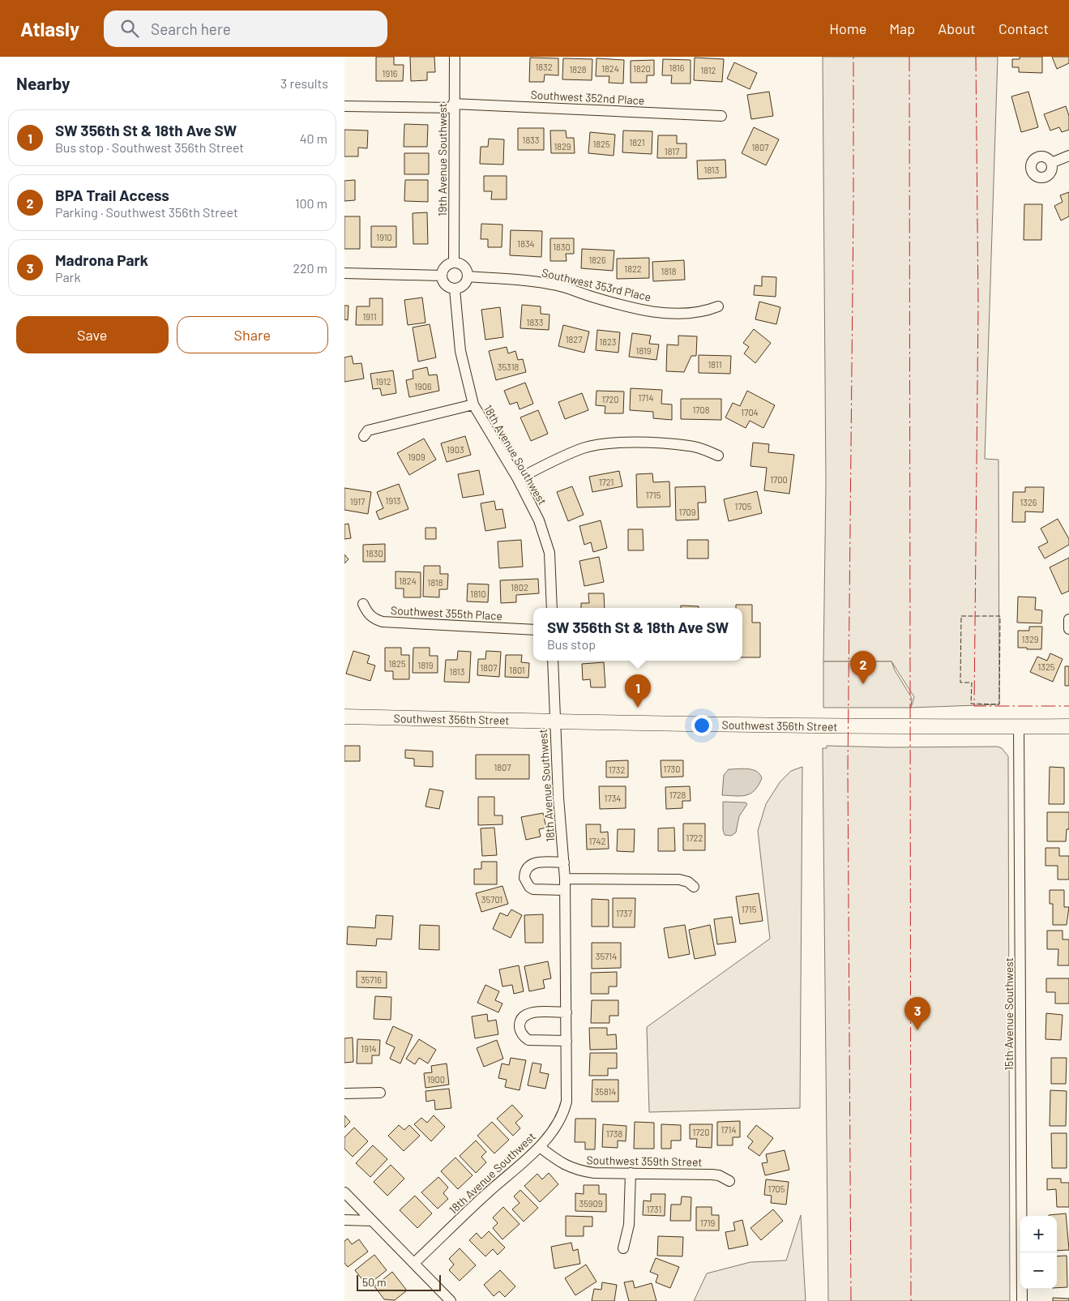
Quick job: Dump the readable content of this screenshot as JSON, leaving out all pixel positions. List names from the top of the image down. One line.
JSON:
{"streets":{"main road":["Southwest 356th Street"],"street":["Southwest 352nd Place","19th Avenue Southwest","Southwest 353rd Place","18th Avenue Southwest","Southwest 355th Place","15th Avenue Southwest","Southwest 359th Street"]},"crossings":[["Southwest 352nd Place","19th Avenue Southwest"],["19th Avenue Southwest","Southwest 353rd Place"],["18th Avenue Southwest","Southwest 356th Street"],["18th Avenue Southwest","Southwest 359th Street"],["Southwest 356th Street","15th Avenue Southwest"]],"house_numbers":["1832","1816","1824","1820","1828","1812","1916","1833","1821","1825","1829","1807","1817","1813","1910","1834","1830","1826","1822","1818","1911","1833","1827","1823","1819","1811","35318","1912","1906","1714","1720","1708","1704","1903","1909","1700","1721","1715","1913","1917","1326","1705","1709","1830","1824","1818","1802","1810","1329","1825","1819","1325","1807","1801","1813","1807","1730","1732","1728","1734","1722","1742","35701","1715","1737","35714","35716","1914","1900","35814","1714","1720","1738","1705","35909","1731","1719"],"scale_bar":"50 m","page":{"header":"Atlasly","search":"Search here","nav":["Home","Map","About","Contact"],"heading":["Nearby","3 results"],"list":[{"mark":"1","name":"SW 356th St & 18th Ave SW","note":"Bus stop · Southwest 356th Street","value":"40 m"},{"mark":"2","name":"BPA Trail Access","note":"Parking · Southwest 356th Street","value":"100 m"},{"mark":"3","name":"Madrona Park","note":"Park","value":"220 m"}],"buttons":["Save","Share"],"popup":["SW 356th St & 18th Ave SW","Bus stop"],"pins":["2","1","3"],"map_buttons":["+","−"],"scale":"50 m"}}
